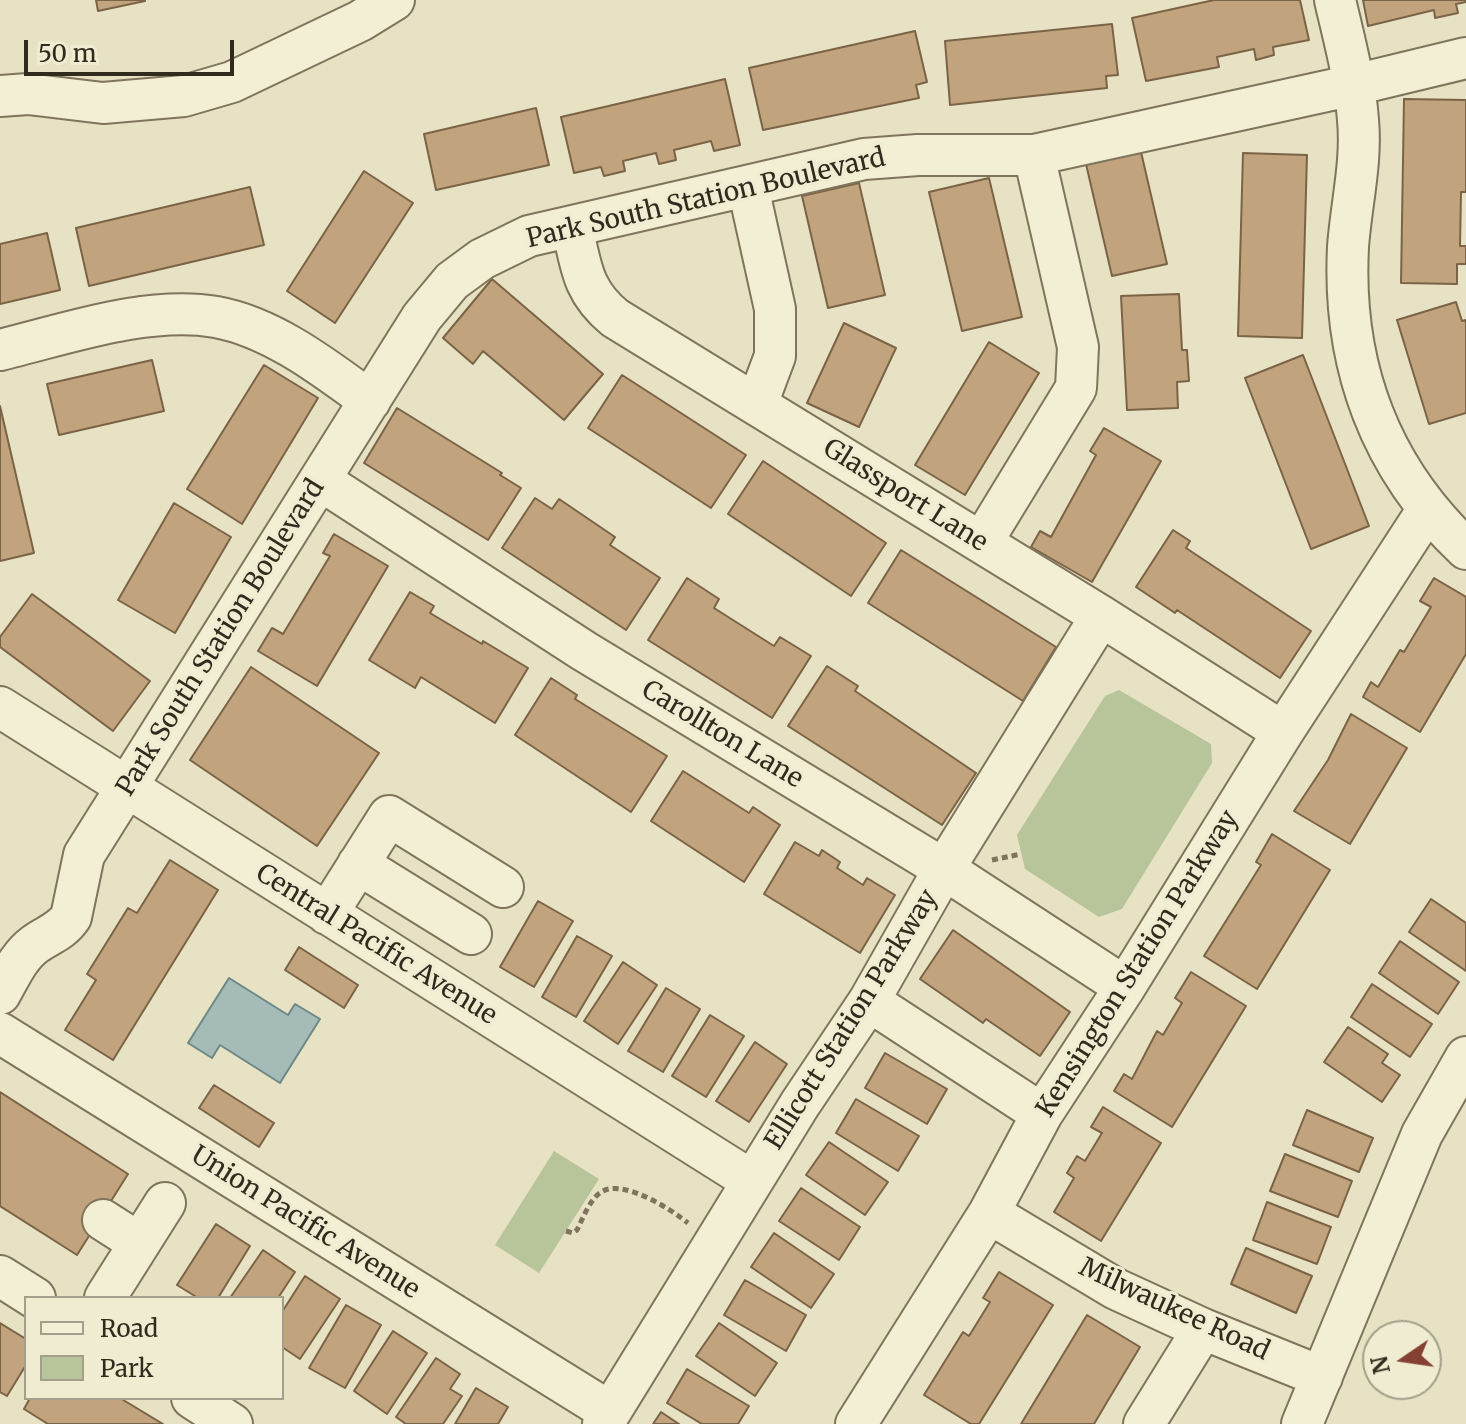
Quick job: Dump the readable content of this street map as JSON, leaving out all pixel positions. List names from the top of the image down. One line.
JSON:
{"streets":{"street":["Park South Station Boulevard","Glassport Lane","Carollton Lane","Central Pacific Avenue","Kensington Station Parkway","Ellicott Station Parkway","Union Pacific Avenue","Milwaukee Road"]},"crossings":[["Park South Station Boulevard","Glassport Lane"],["Park South Station Boulevard","Carollton Lane"],["Park South Station Boulevard","Central Pacific Avenue"],["Glassport Lane","Kensington Station Parkway"],["Glassport Lane","Ellicott Station Parkway"],["Carollton Lane","Kensington Station Parkway"],["Carollton Lane","Ellicott Station Parkway"],["Central Pacific Avenue","Ellicott Station Parkway"],["Kensington Station Parkway","Milwaukee Road"],["Ellicott Station Parkway","Union Pacific Avenue"]],"legend":["Road","Park"],"scale_bar":"50 m","north":"left"}
